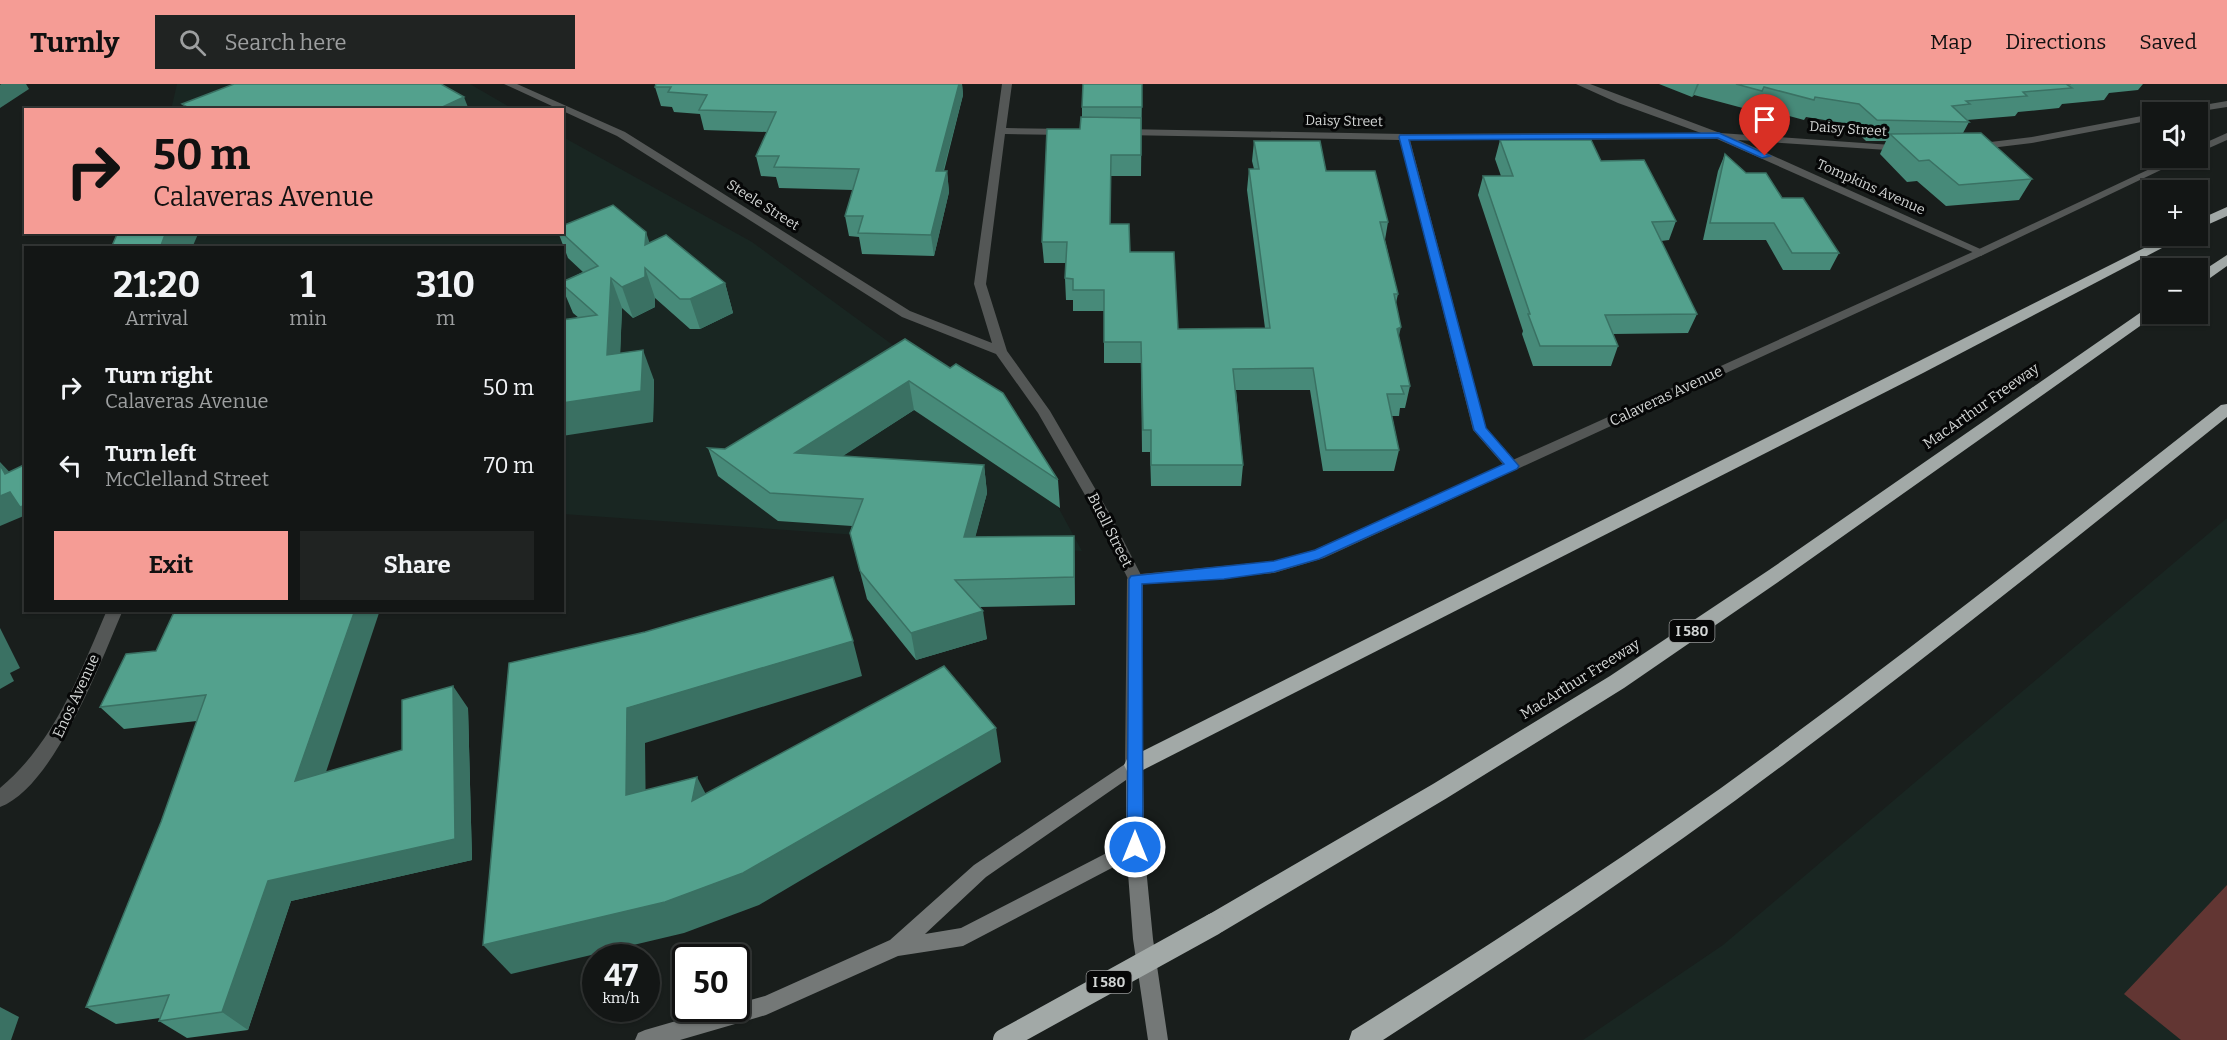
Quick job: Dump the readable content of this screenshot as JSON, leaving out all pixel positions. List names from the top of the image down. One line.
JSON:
{"streets":{"highway":["MacArthur Freeway","I 580"],"main road":["Buell Street"],"street":["Daisy Street","Tompkins Avenue","Steele Street","Calaveras Avenue","Enos Avenue"]},"crossings":[["Daisy Street","Tompkins Avenue"],["Tompkins Avenue","Calaveras Avenue"],["Steele Street","Buell Street"],["Calaveras Avenue","Buell Street"]],"page":{"header":"Turnly","search":"Search here","nav":["Map","Directions","Saved"],"map_buttons":["+","−"],"turn":["50 m","Calaveras Avenue"],"eta":["21:20","Arrival","1","min","310","m"],"list":[{"name":"Turn right","note":"Calaveras Avenue","value":"50 m"},{"name":"Turn left","note":"McClelland Street","value":"70 m"}],"buttons":["Exit","Share"],"speed":"47 km/h","limit":"50"}}
